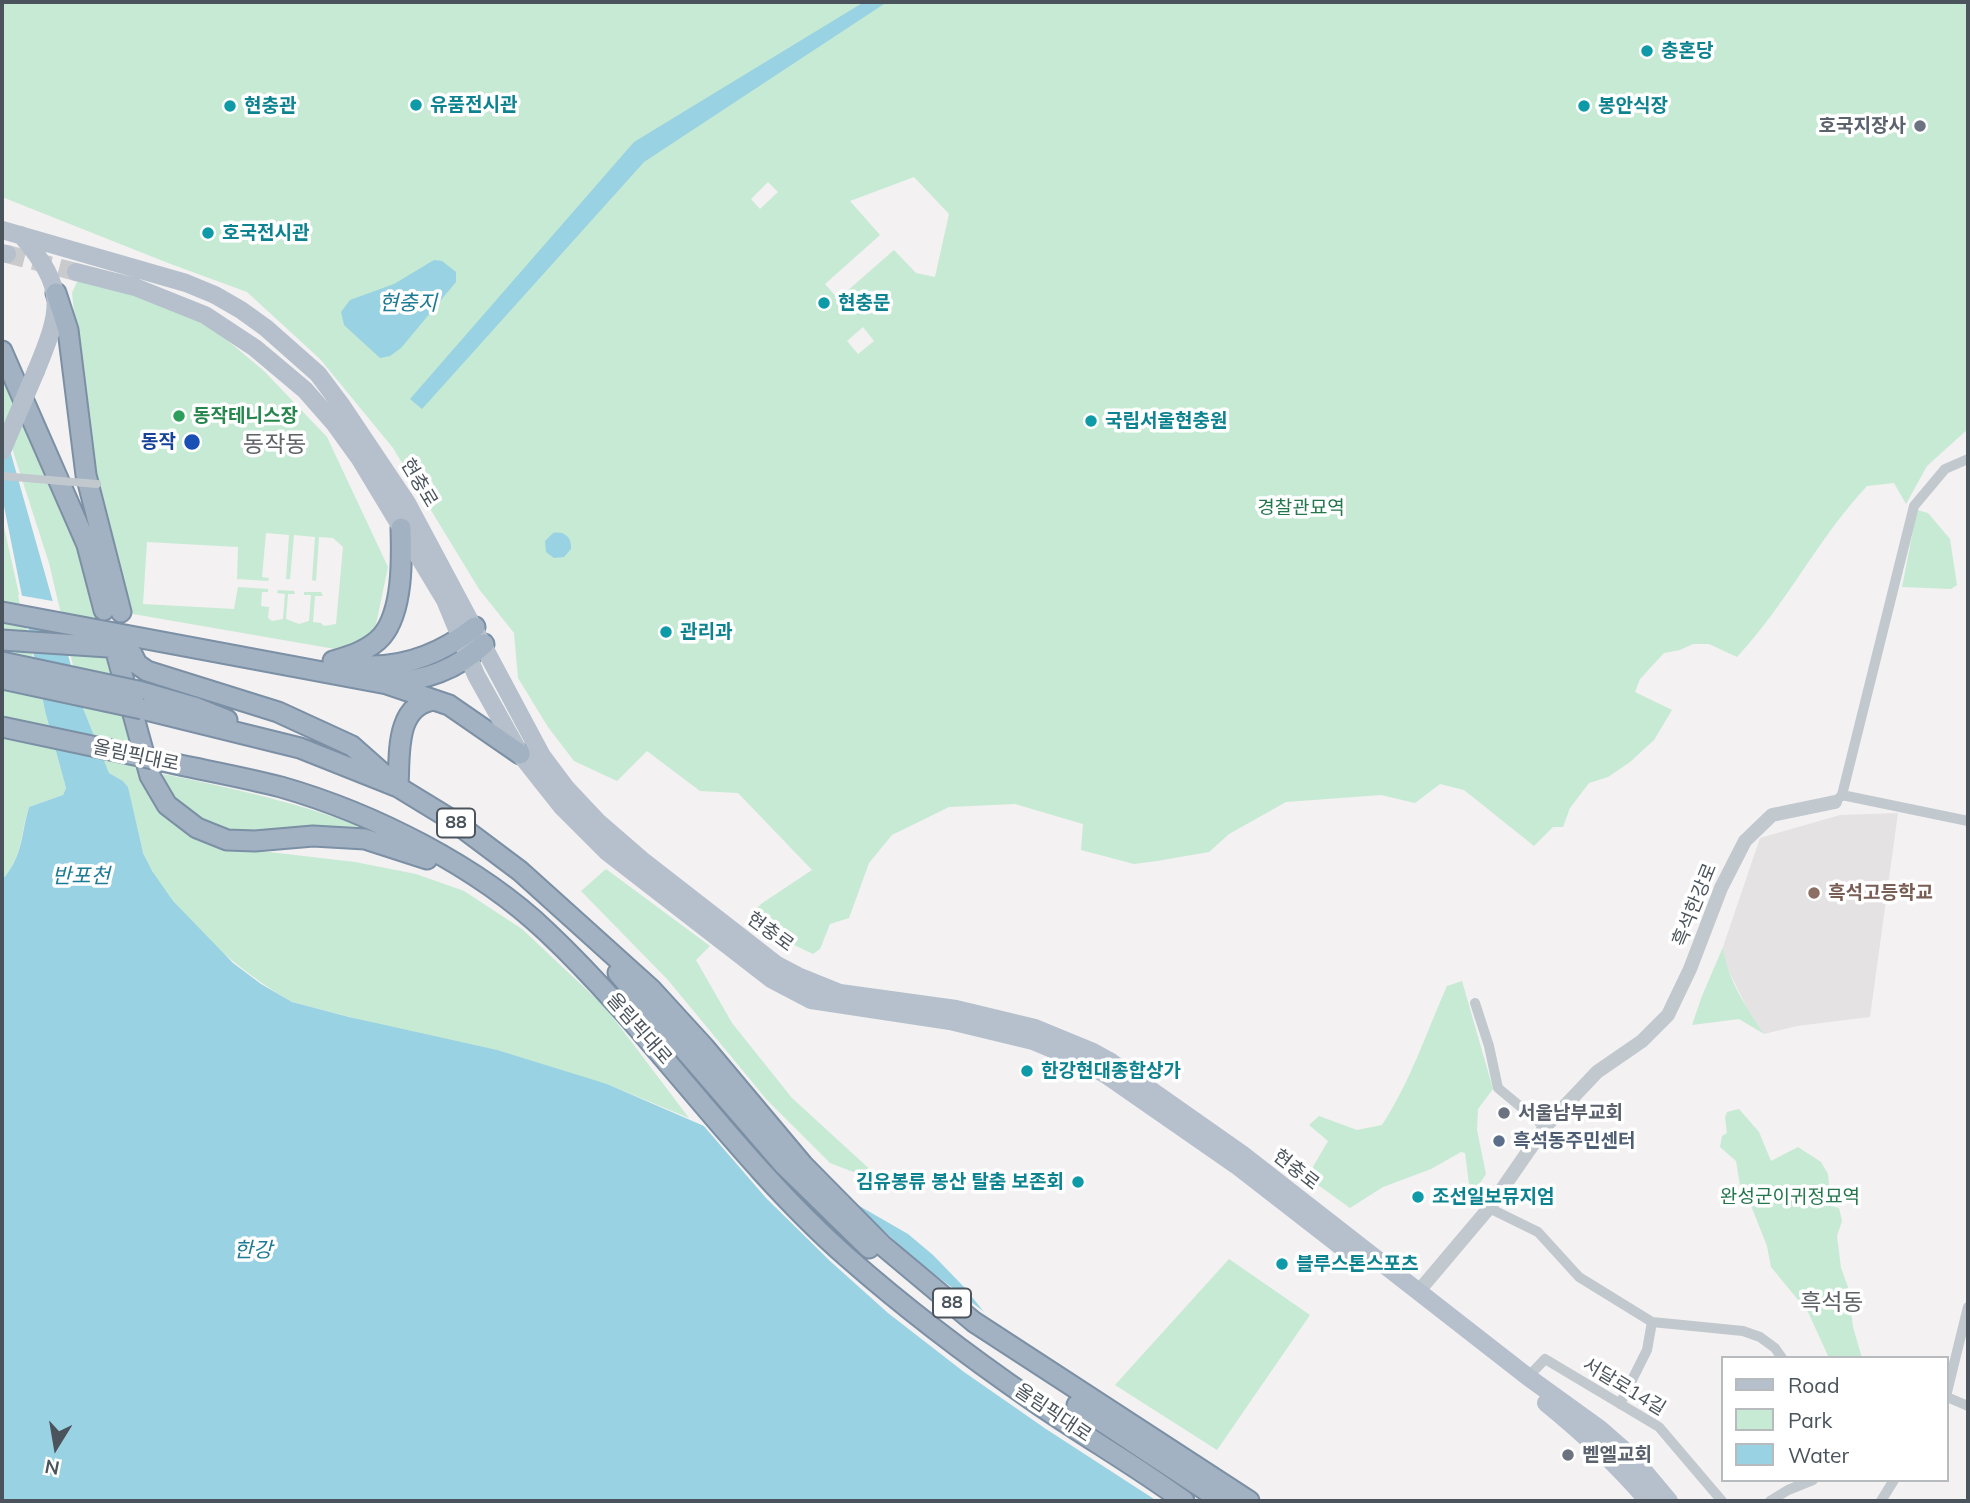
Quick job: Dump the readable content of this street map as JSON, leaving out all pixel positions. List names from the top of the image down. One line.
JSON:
{"streets":{"highway":["올림픽대로","88"],"main road":["현충로"],"street":["흑석한강로","서달로14길"]},"crossings":[["현충로","흑석한강로"],["현충로","서달로14길"]],"districts":["동작동","흑석동"],"water":["현충지","반포천","한강"],"parks":["경찰관묘역","완성군이귀정묘역"],"places":["충혼당","유품전시관","현충관","봉안식장","호국지장사","호국전시관","현충문","동작테니스장","국립서울현충원","동작","관리과","흑석고등학교","한강현대종합상가","서울남부교회","흑석동주민센터","김유봉류 봉산 탈춤 보존회","조선일보뮤지엄","블루스톤스포츠","벧엘교회"],"legend":["Road","Park","Water"],"north":"bottom"}
